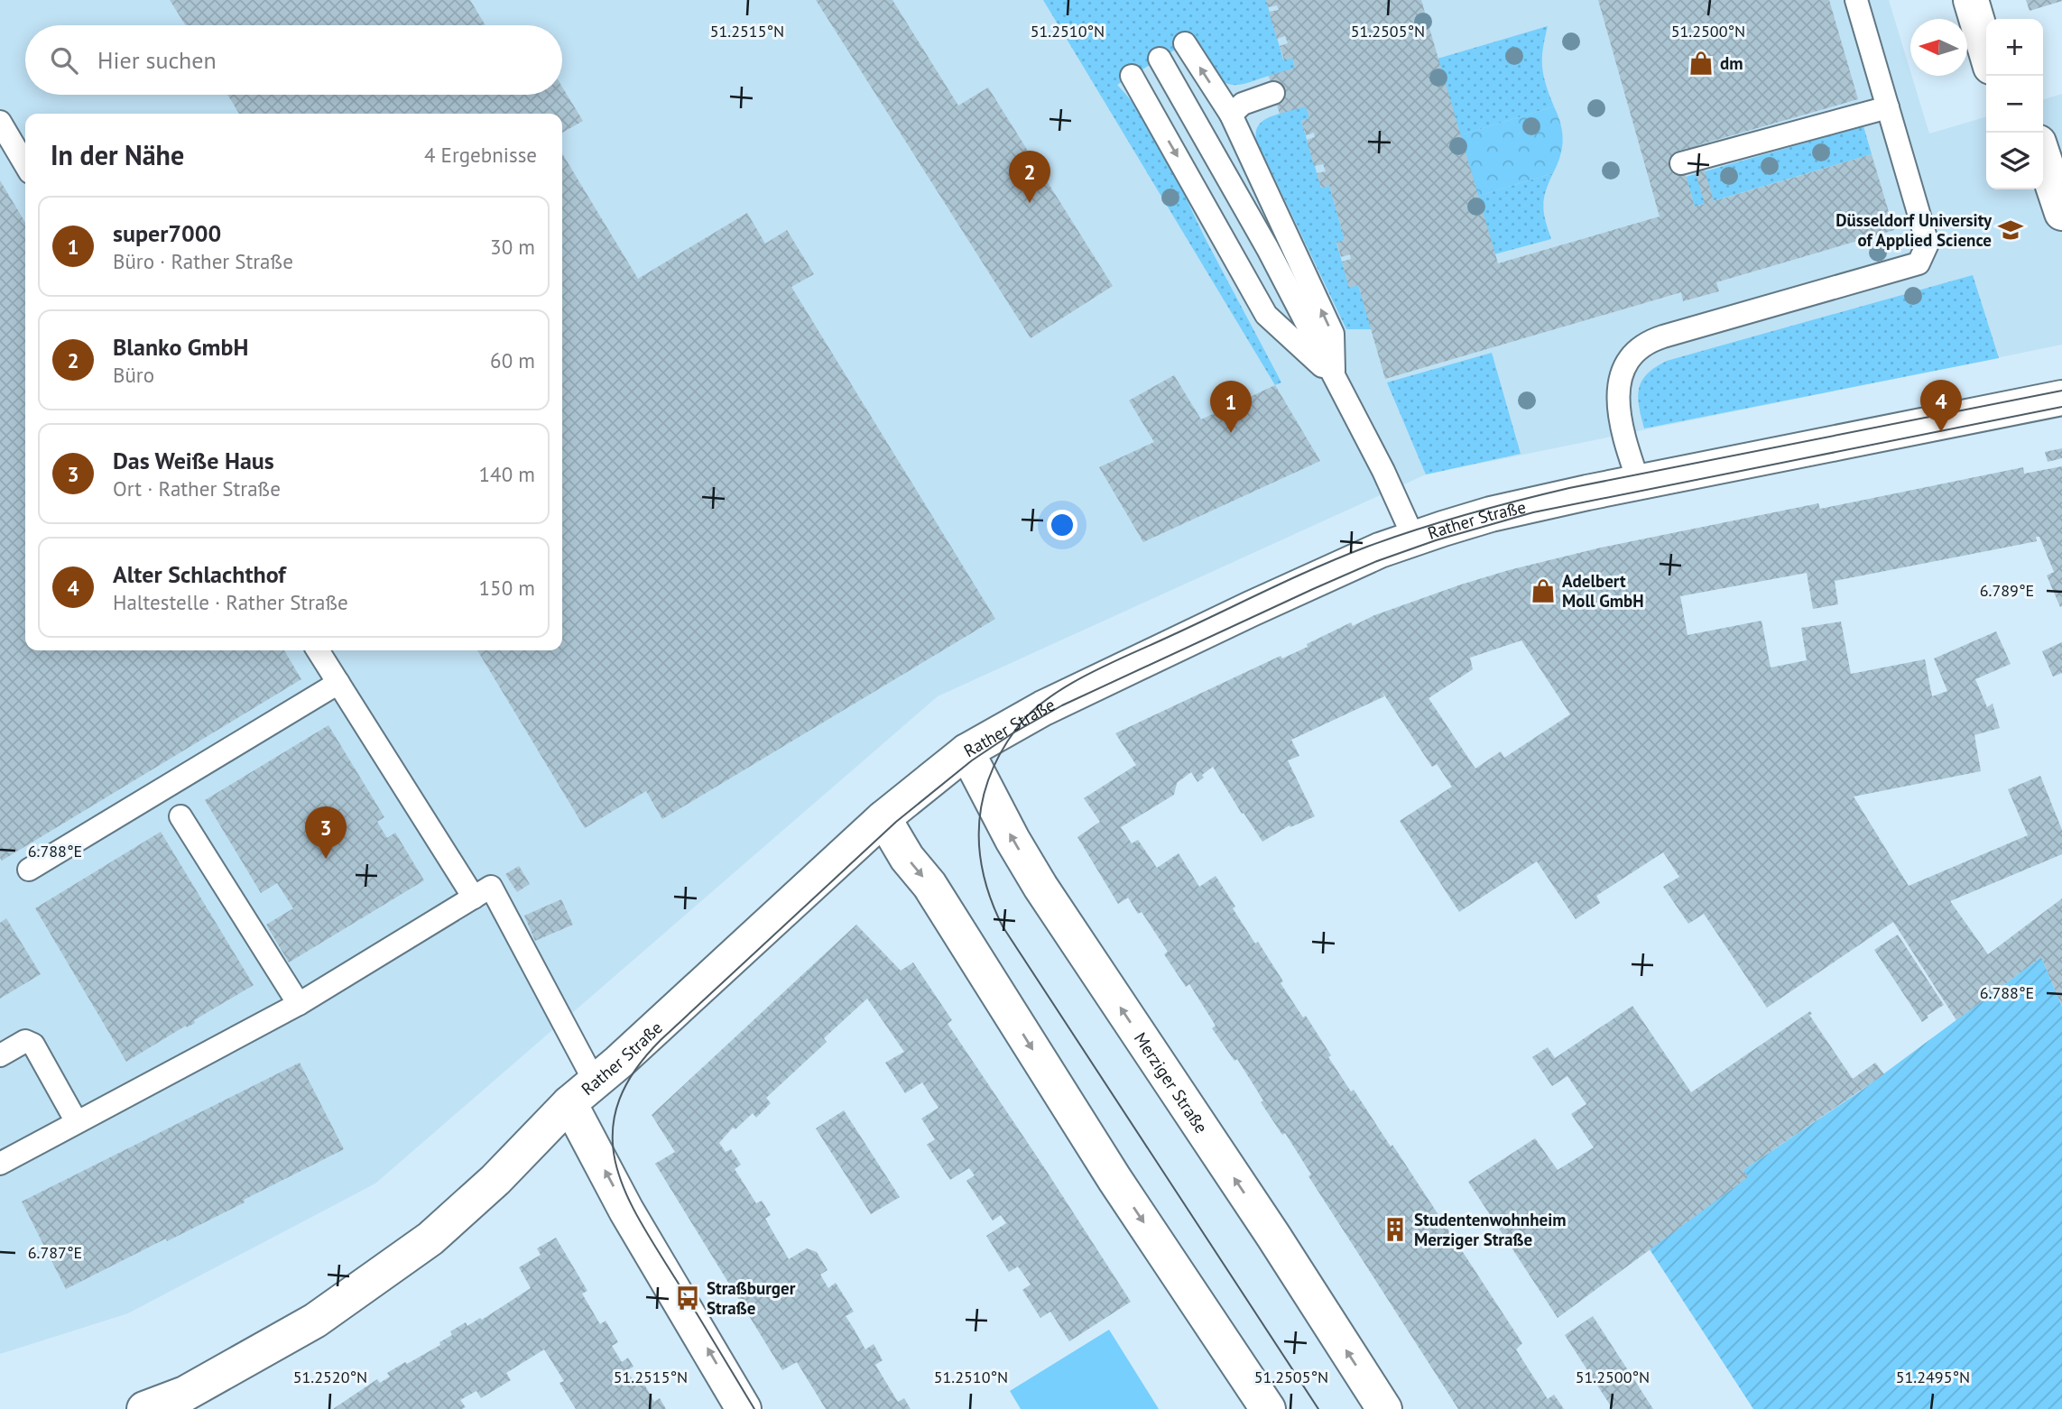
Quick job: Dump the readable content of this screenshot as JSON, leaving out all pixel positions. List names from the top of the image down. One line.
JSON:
{"streets":{"street":["Rather Straße","Merziger Straße"]},"crossings":[["Rather Straße","Merziger Straße"]],"places":{"shop":["dm","Adelbert Moll GmbH"],"school or university":["Düsseldorf University of Applied Science"],"building":["Studentenwohnheim Merziger Straße"],"bus stop":["Straßburger Straße"]},"north":"left","page":{"map_buttons":["+","−"],"search":"Hier suchen","heading":["In der Nähe","4 Ergebnisse"],"pins":["2","4","1","3"],"list":[{"mark":"1","name":"super7000","note":"Büro · Rather Straße","value":"30 m"},{"mark":"2","name":"Blanko GmbH","note":"Büro","value":"60 m"},{"mark":"3","name":"Das Weiße Haus","note":"Ort · Rather Straße","value":"140 m"},{"mark":"4","name":"Alter Schlachthof","note":"Haltestelle · Rather Straße","value":"150 m"}]},"coordinates":["51.2515°N","51.2510°N","51.2505°N","51.2500°N","6.789°E","6.788°E","6.787°E","51.2520°N","51.2495°N"]}
